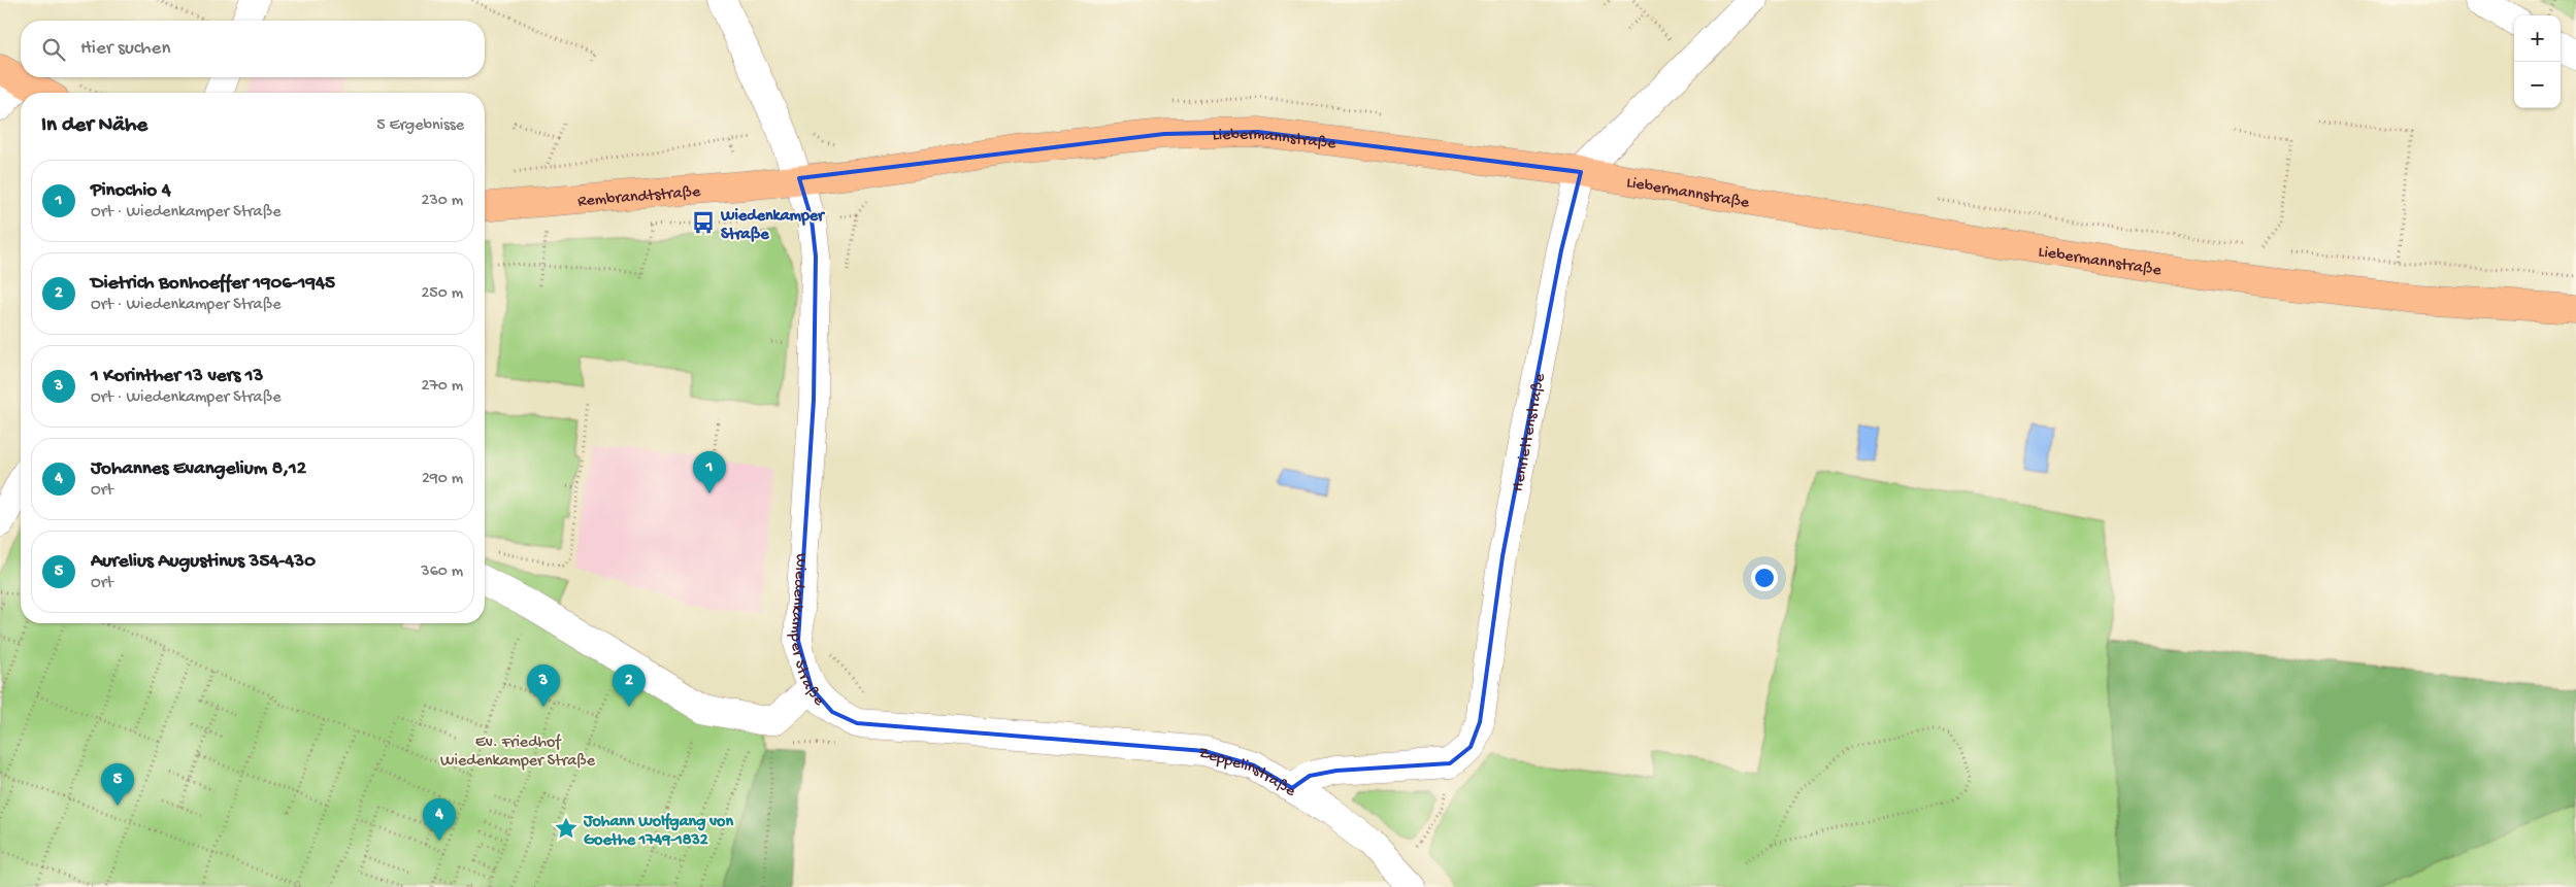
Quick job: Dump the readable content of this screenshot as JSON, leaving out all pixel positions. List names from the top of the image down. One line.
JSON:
{"streets":{"main road":["Liebermannstraße","Rembrandtstraße"],"street":["Henriettenstraße","Wiedenkamper Straße","Zeppelinstraße"]},"crossings":[["Liebermannstraße","Rembrandtstraße"],["Liebermannstraße","Henriettenstraße"],["Liebermannstraße","Wiedenkamper Straße"],["Rembrandtstraße","Wiedenkamper Straße"],["Henriettenstraße","Zeppelinstraße"],["Wiedenkamper Straße","Zeppelinstraße"]],"parks":["Ev. Friedhof Wiedenkamper Straße"],"places":{"bus stop":["Wiedenkamper Straße"],"place":["Johann Wolfgang von Goethe 1749-1832"]},"page":{"map_buttons":["+","−"],"search":"Hier suchen","heading":["In der Nähe","5 Ergebnisse"],"list":[{"mark":"1","name":"Pinochio 4","note":"Ort · Wiedenkamper Straße","value":"230 m"},{"mark":"2","name":"Dietrich Bonhoeffer 1906-1945","note":"Ort · Wiedenkamper Straße","value":"250 m"},{"mark":"3","name":"1 Korinther 13 vers 13","note":"Ort · Wiedenkamper Straße","value":"270 m"},{"mark":"4","name":"Johannes Evangelium 8,12","note":"Ort","value":"290 m"},{"mark":"5","name":"Aurelius Augustinus 354-430","note":"Ort","value":"360 m"}],"pins":["1","2","3","5","4"]}}
